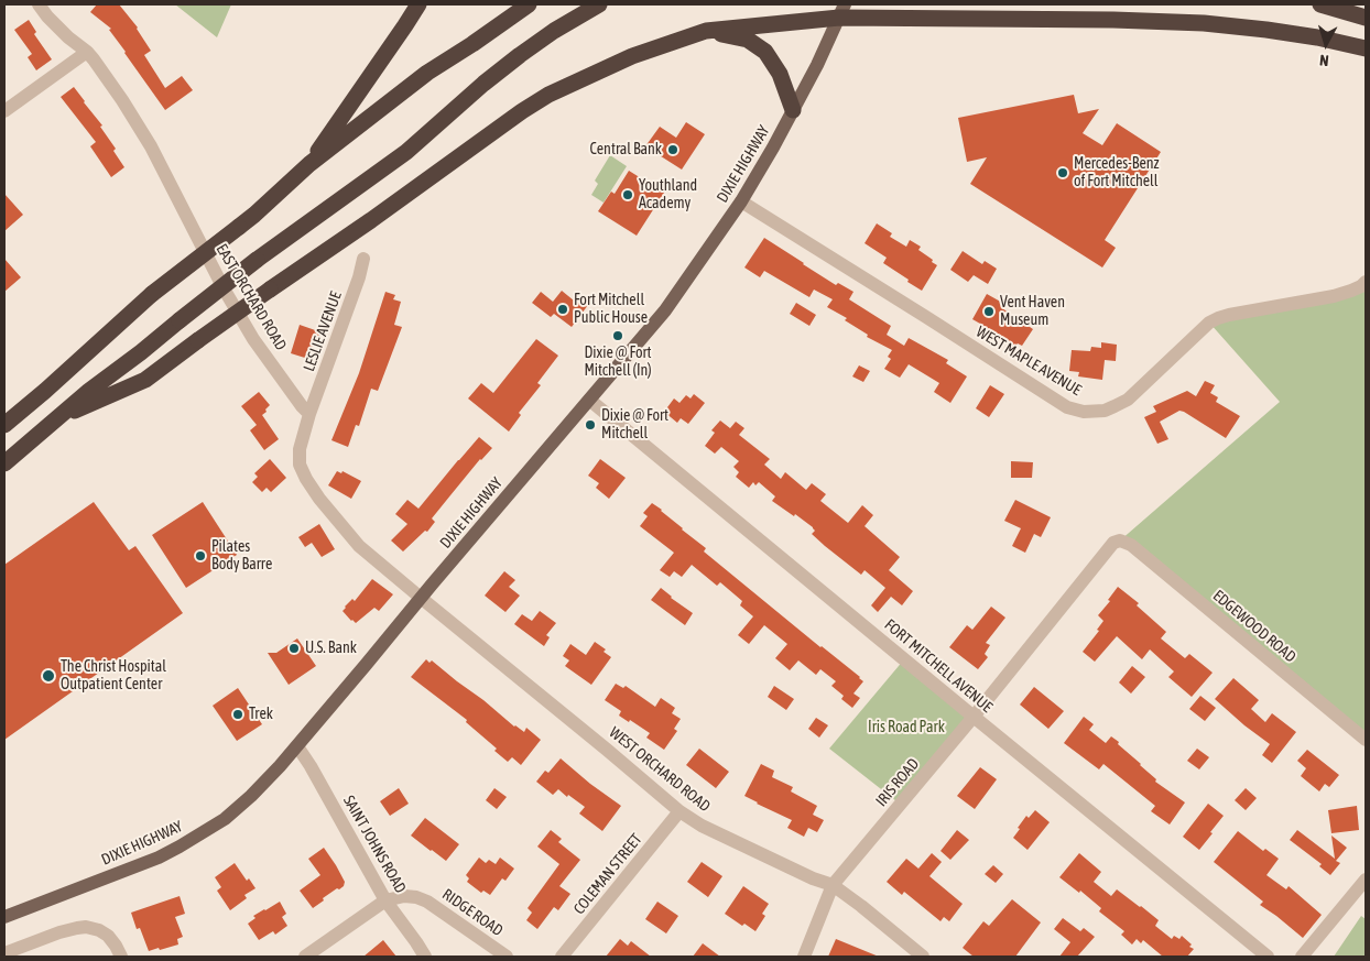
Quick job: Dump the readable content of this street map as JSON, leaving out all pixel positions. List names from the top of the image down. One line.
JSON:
{"streets":{"main road":["DIXIE HIGHWAY"],"street":["EAST ORCHARD ROAD","LESLIE AVENUE","WEST MAPLE AVENUE","EDGEWOOD ROAD","FORT MITCHELL AVENUE","WEST ORCHARD ROAD","IRIS ROAD","SAINT JOHNS ROAD","COLEMAN STREET","RIDGE ROAD"]},"crossings":[["DIXIE HIGHWAY","WEST MAPLE AVENUE"],["DIXIE HIGHWAY","FORT MITCHELL AVENUE"],["DIXIE HIGHWAY","WEST ORCHARD ROAD"],["DIXIE HIGHWAY","SAINT JOHNS ROAD"],["EAST ORCHARD ROAD","LESLIE AVENUE"],["EDGEWOOD ROAD","IRIS ROAD"],["FORT MITCHELL AVENUE","IRIS ROAD"],["WEST ORCHARD ROAD","IRIS ROAD"],["WEST ORCHARD ROAD","COLEMAN STREET"],["SAINT JOHNS ROAD","RIDGE ROAD"]],"parks":["Iris Road Park"],"places":["Central Bank","Mercedes-Benz of Fort Mitchell","Youthland Academy","Fort Mitchell Public House","Vent Haven Museum","Dixie @ Fort Mitchell (In)","Dixie @ Fort Mitchell","Pilates Body Barre","U.S. Bank","The Christ Hospital Outpatient Center","Trek"],"north":"bottom"}
